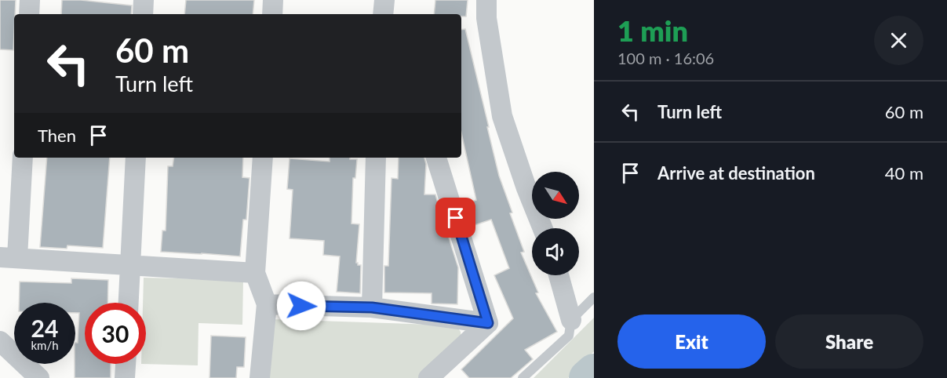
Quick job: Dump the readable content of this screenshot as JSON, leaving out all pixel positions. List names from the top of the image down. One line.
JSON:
{"north":"bottom right","page":{"heading":["1 min","100 m · 16:06"],"turn":["60 m","Turn left"],"list":[{"name":"Turn left","value":"60 m"},{"name":"Arrive at destination","value":"40 m"}],"then":"Then","speed":"24 km/h","limit":"30","buttons":["Exit","Share"]}}
